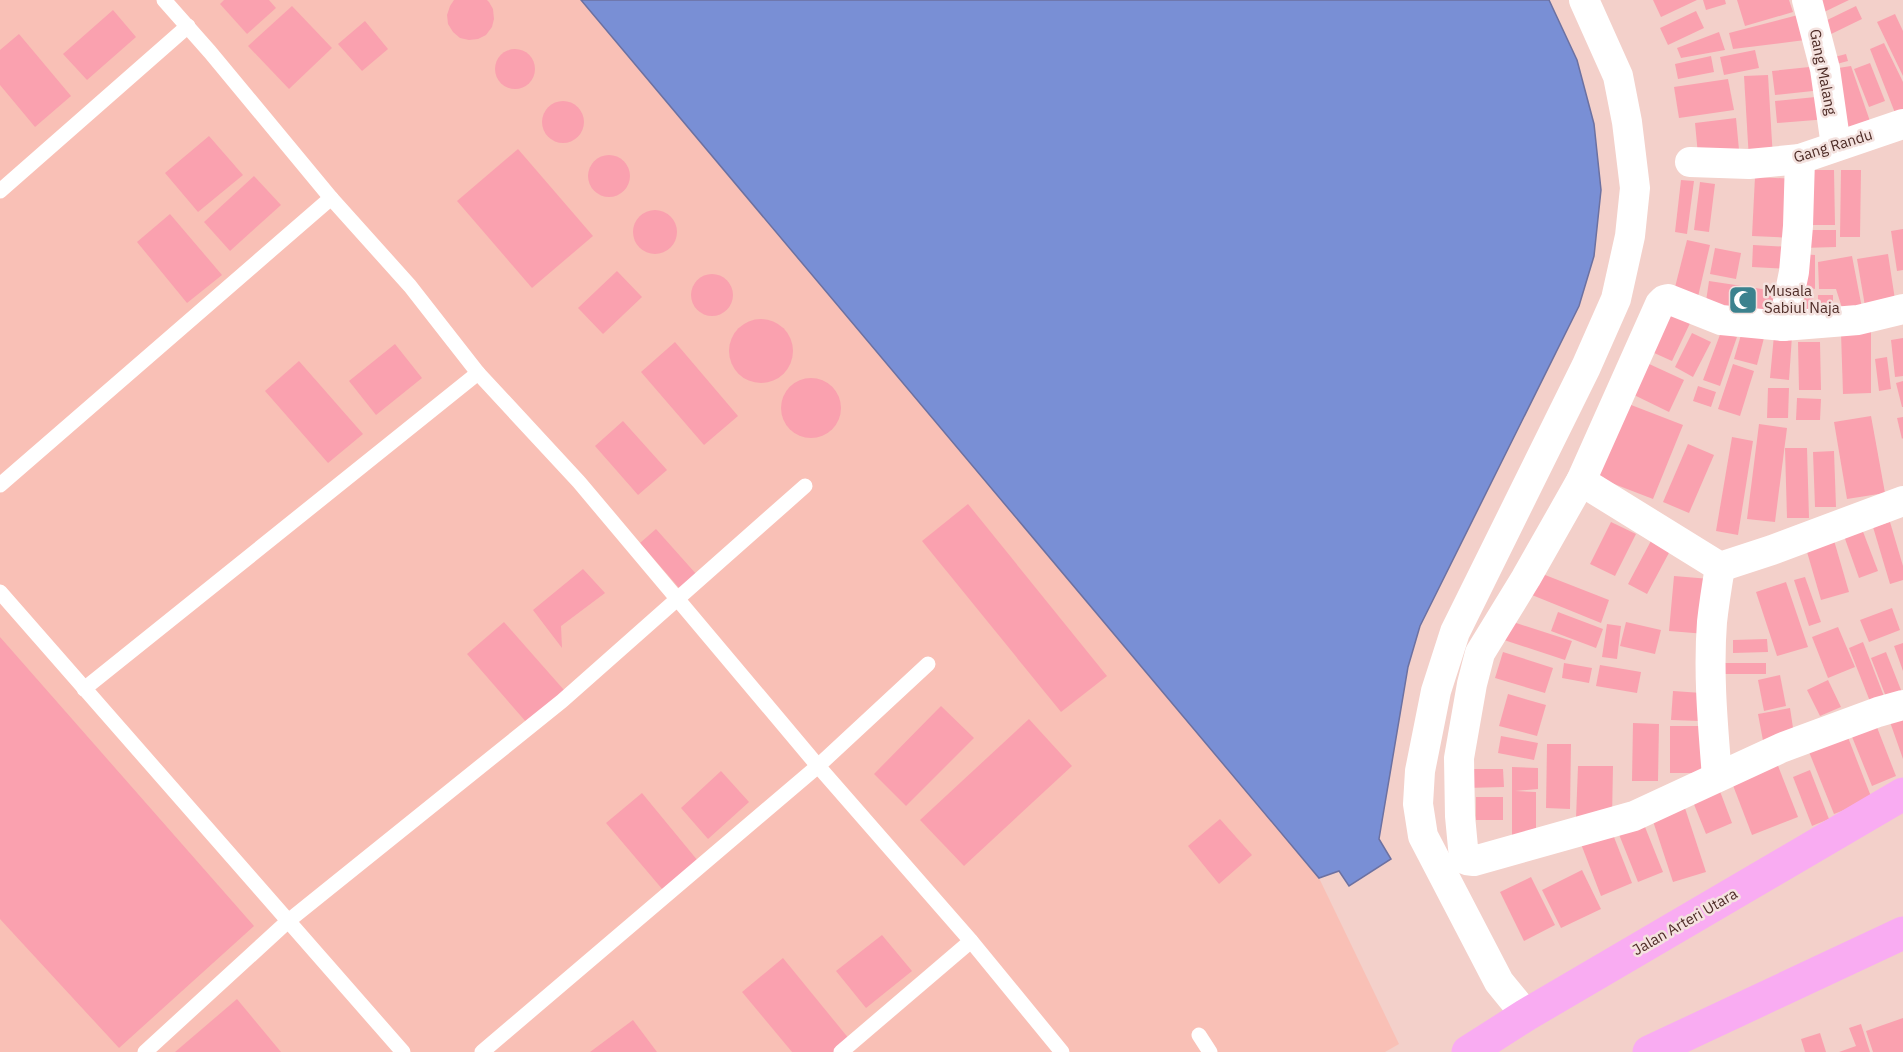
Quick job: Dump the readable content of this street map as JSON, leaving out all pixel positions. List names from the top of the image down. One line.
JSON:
{"streets":{"highway":["Jalan Arteri Utara"],"street":["Gang Malang","Gang Randu"]},"crossings":[["Gang Malang","Gang Randu"]],"places":{"mosque":["Musala Sabiul Naja"]}}
